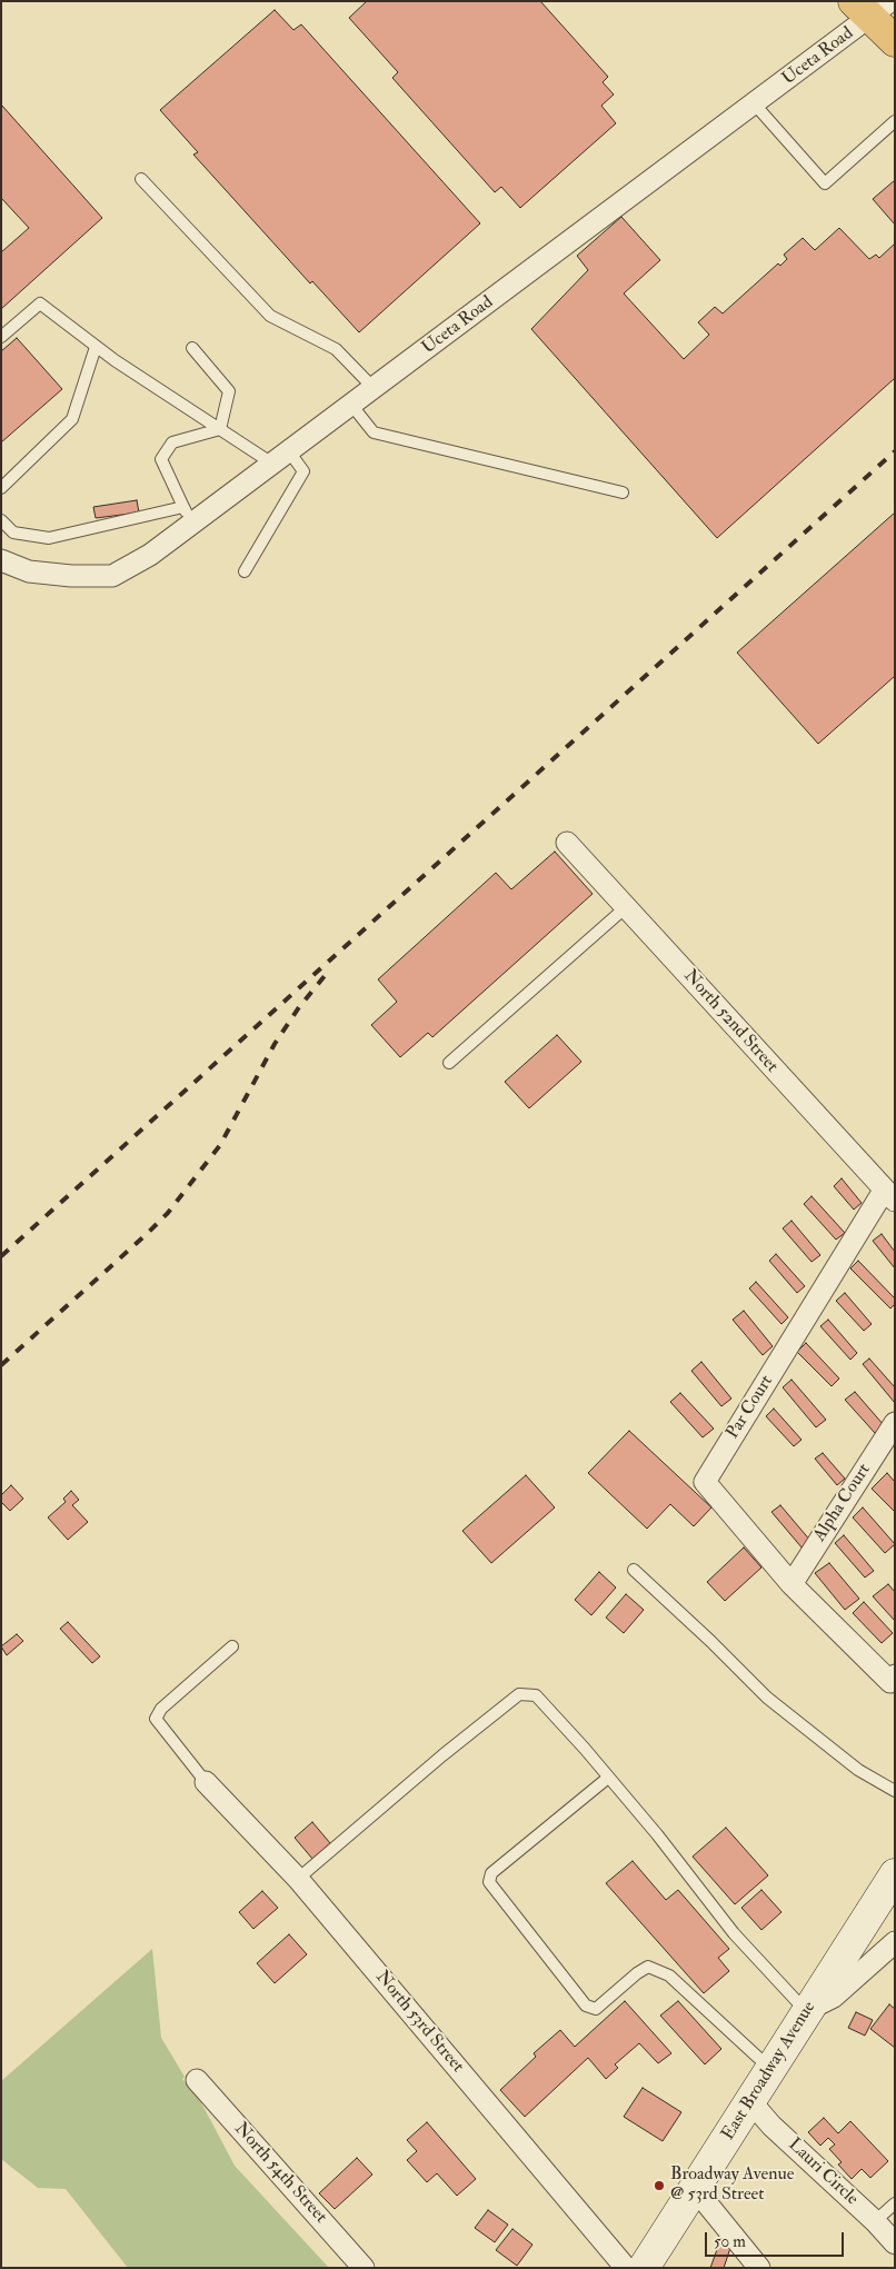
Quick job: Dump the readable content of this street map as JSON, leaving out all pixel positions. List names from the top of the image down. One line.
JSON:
{"streets":{"street":["Uceta Road","North 52nd Street","Par Court","Alpha Court","North 53rd Street","East Broadway Avenue","Lauri Circle","North 54th Street"]},"crossings":[["North 52nd Street","Par Court"],["Par Court","Alpha Court"],["East Broadway Avenue","Lauri Circle"]],"places":["Broadway Avenue @ 53rd Street"],"scale_bar":"50 m"}
